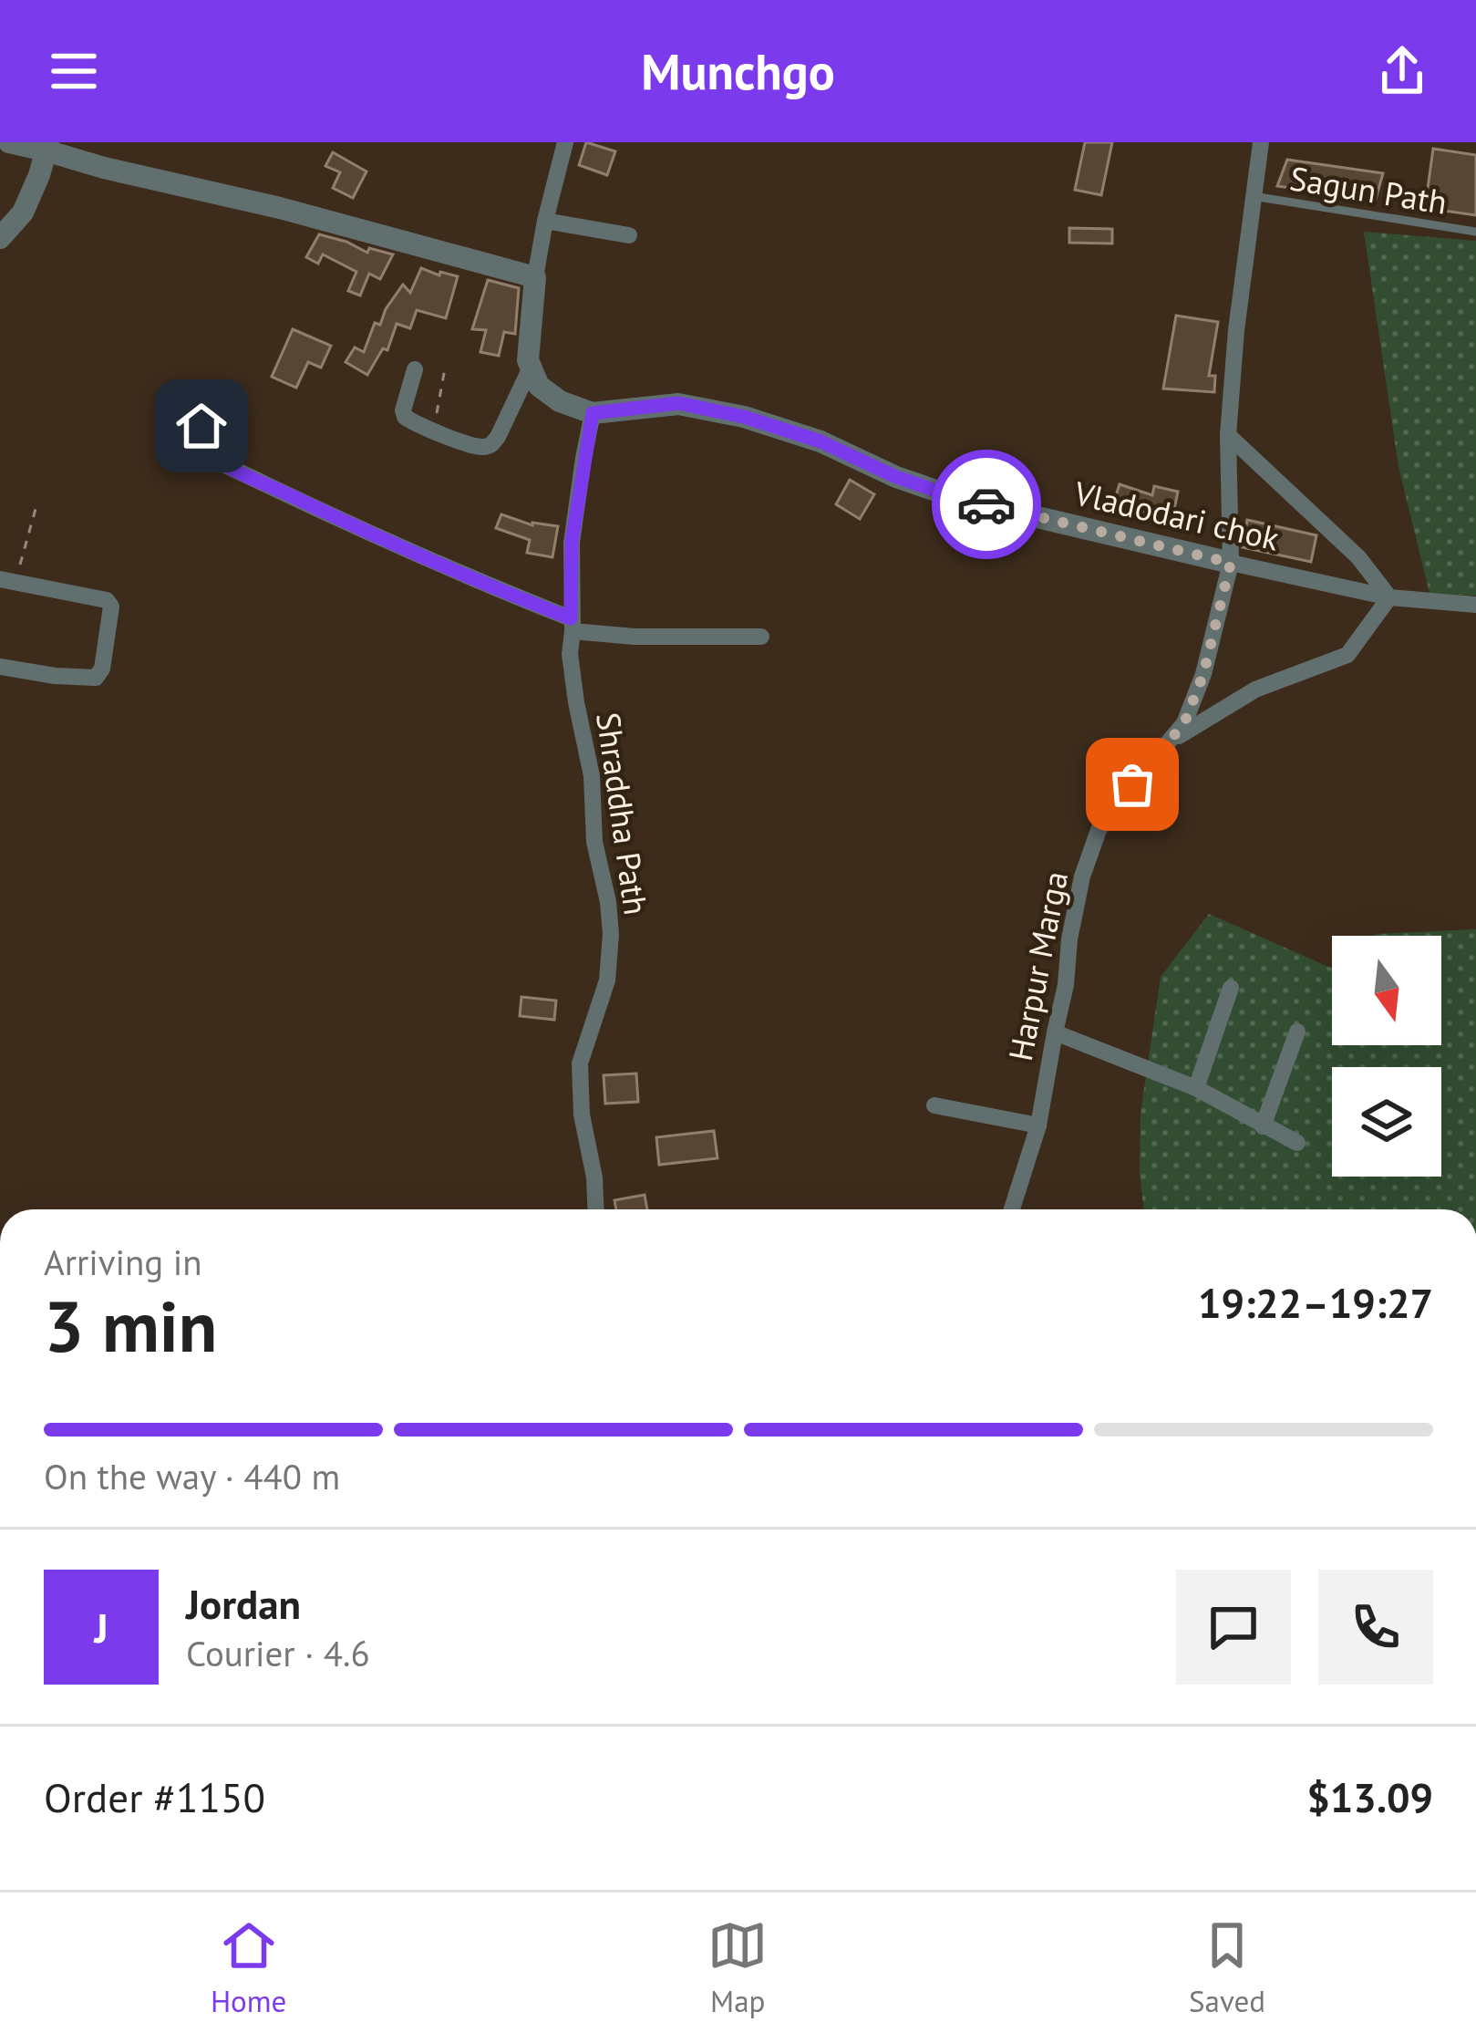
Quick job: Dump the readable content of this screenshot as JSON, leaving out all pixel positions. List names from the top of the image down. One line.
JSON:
{"streets":{"street":["Vladodari chok","Shraddha Path","Harpur Marga"],"lane":["Sagun Path"]},"crossings":[["Sagun Path","Harpur Marga"],["Vladodari chok","Shraddha Path"],["Vladodari chok","Harpur Marga"]],"north":"bottom","page":{"header":"Munchgo","heading":["3 min","Arriving in","19:22–19:27"],"panel":["Jordan","Courier · 4.6","Order #1150","$13.09"],"bar":"On the way · 440 m","round":"J","tabs":["Home","Map","Saved"]}}
